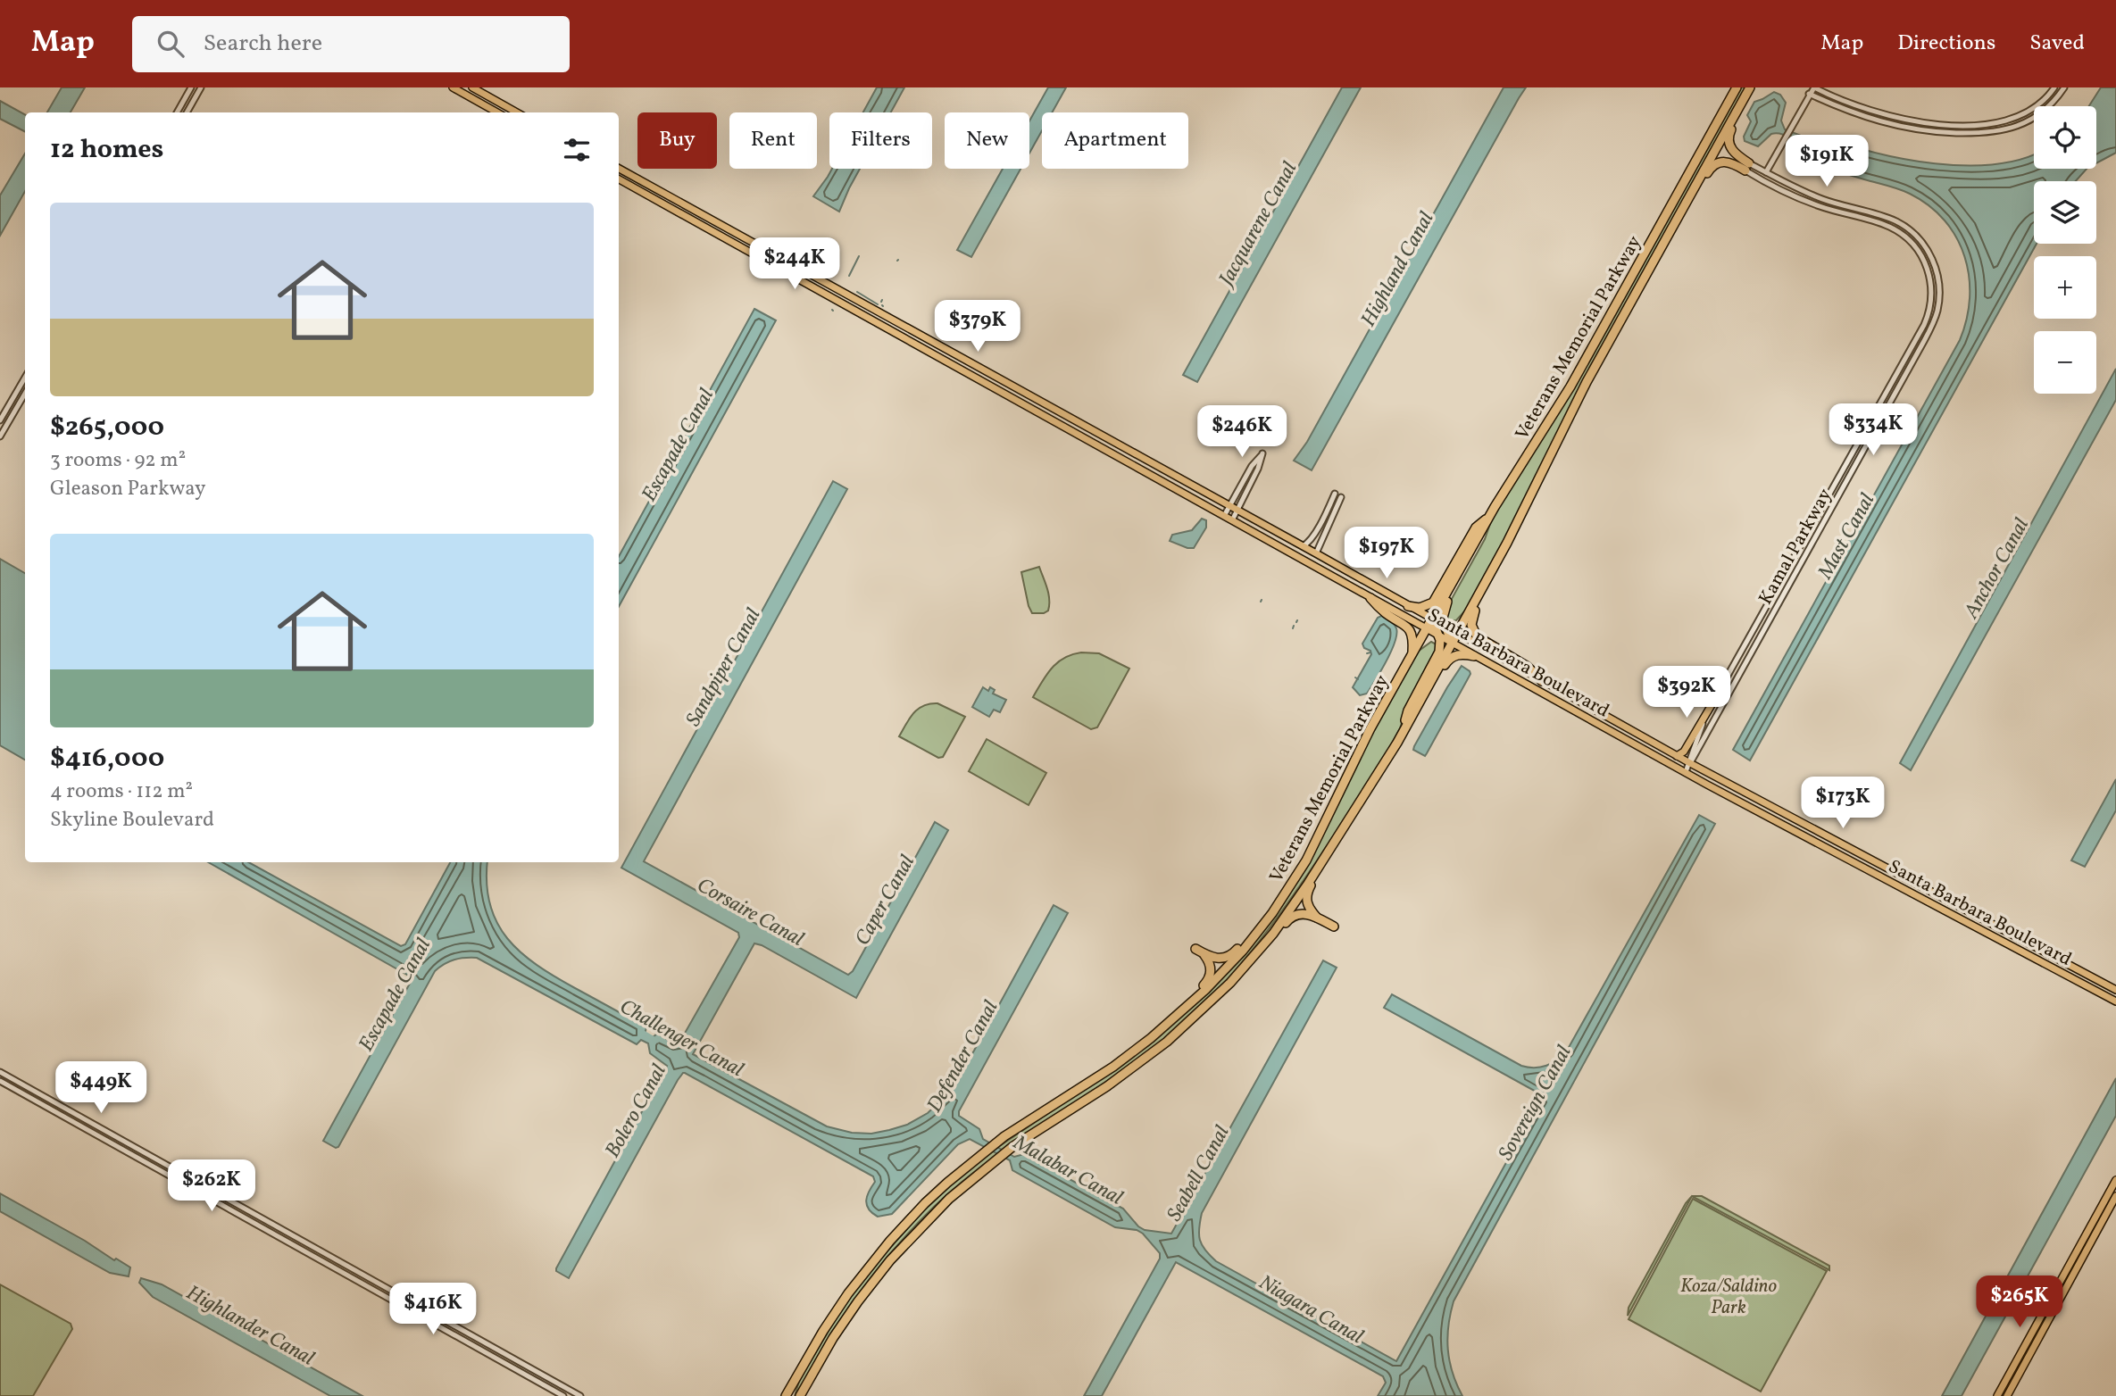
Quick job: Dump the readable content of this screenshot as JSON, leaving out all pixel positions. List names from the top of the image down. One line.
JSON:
{"streets":{"highway":["Veterans Memorial Parkway"],"main road":["Santa Barbara Boulevard"],"street":["Kamal Parkway"]},"crossings":[["Veterans Memorial Parkway","Santa Barbara Boulevard"],["Kamal Parkway","Santa Barbara Boulevard"]],"water":["Jacquarene Canal","Highland Canal","Escapade Canal","Mast Canal","Anchor Canal","Sandpiper Canal","Caper Canal","Corsaire Canal","Challenger Canal","Defender Canal","Sovereign Canal","Bolero Canal","Malabar Canal","Seabell Canal","Niagara Canal","Highlander Canal"],"parks":["Koza/Saldino Park"],"page":{"header":"Map","search":"Search here","nav":["Map","Directions","Saved"],"map_buttons":["+","−"],"chip":["Buy","Rent","Filters","New","Apartment"],"heading":"12 homes","price":["$191K","$244K","$379K","$334K","$246K","$197K","$392K","$173K","$449K","$262K","$265K","$416K"],"list":[{"name":"$265,000","note":"3 rooms · 92 m² · Gleason Parkway"},{"name":"$416,000","note":"4 rooms · 112 m² · Skyline Boulevard"}]}}
